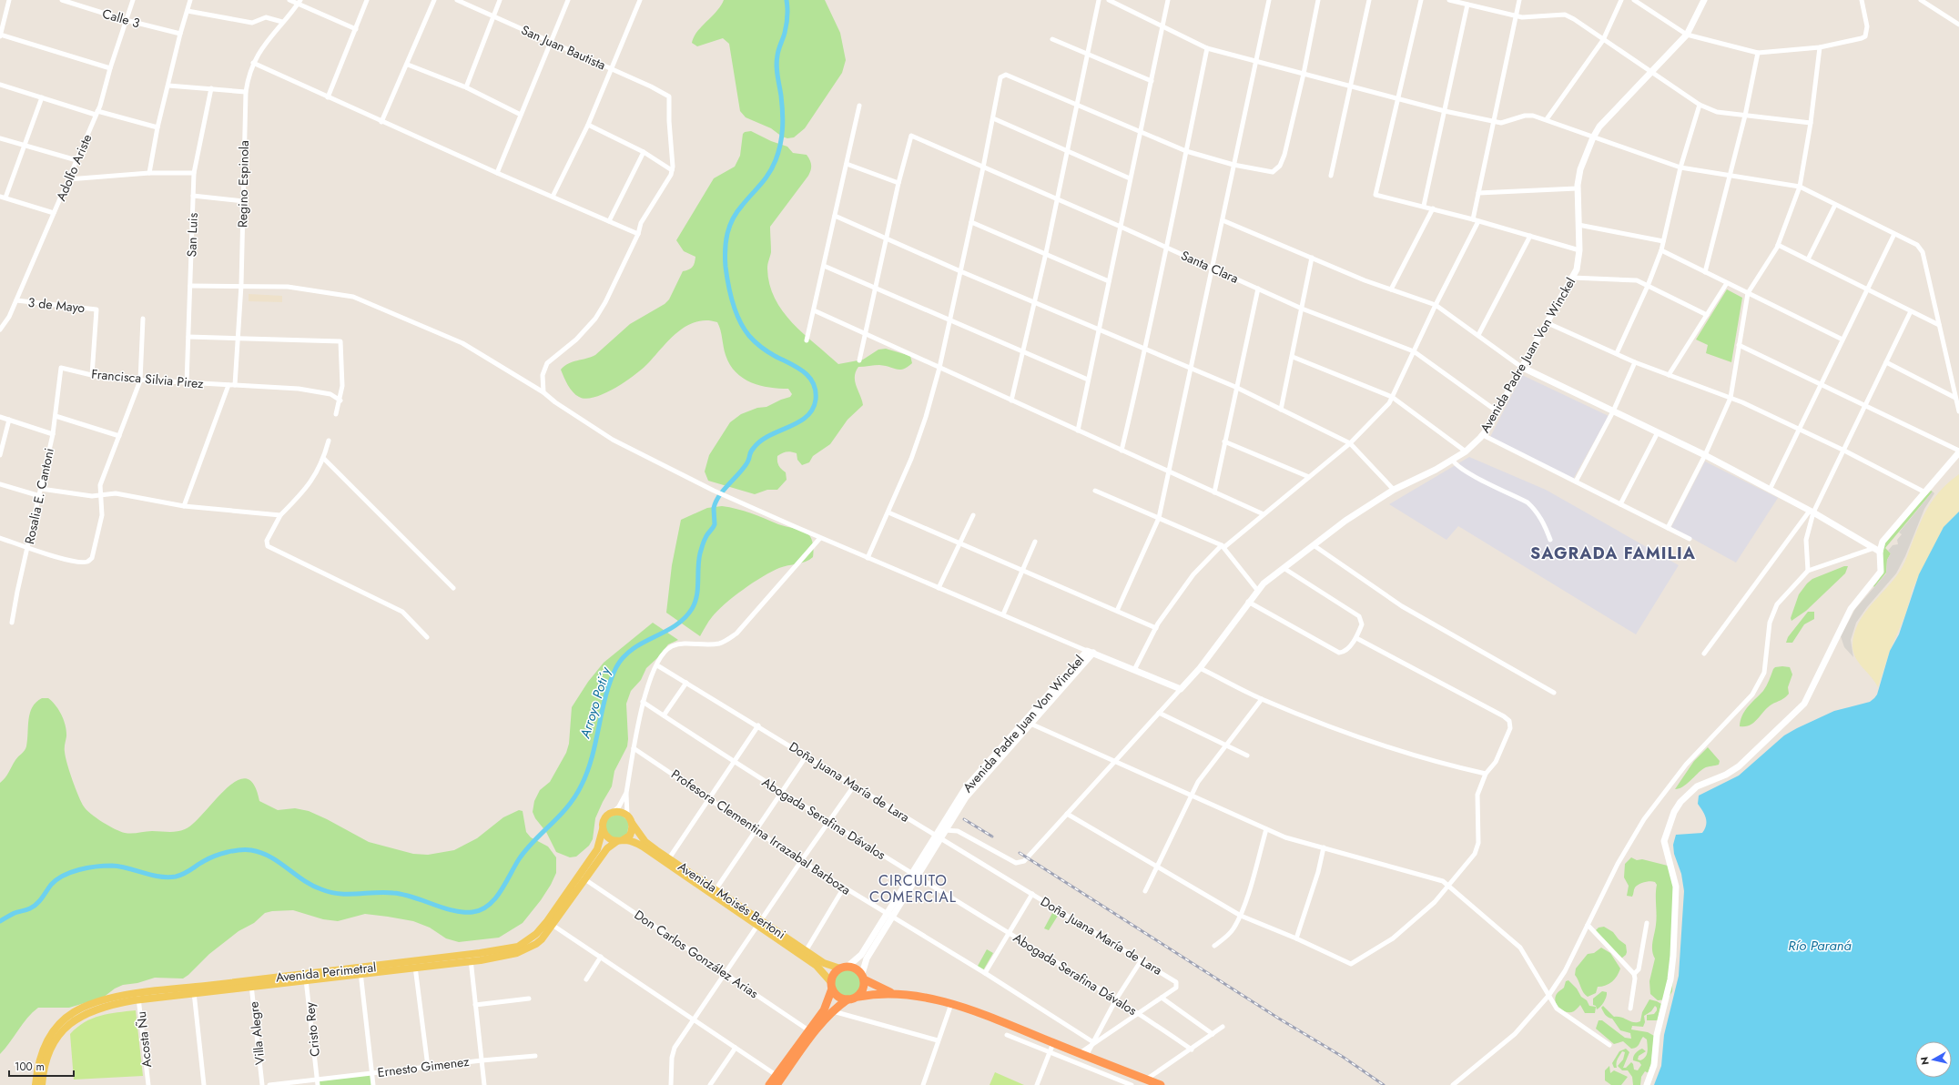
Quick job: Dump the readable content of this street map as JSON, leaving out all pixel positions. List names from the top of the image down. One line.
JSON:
{"streets":{"main road":["Avenida Padre Juan Von Winckel","Avenida Moisés Bertoni","Avenida Perimetral"],"street":["Calle 3","San Juan Bautista","Adolfo Ariste","Regino Espinola","San Luis","Santa Clara","3 de Mayo","Francisca Silvia Pirez","Rosalia E. Cantoni","Doña Juana María de Lara","Abogada Serafina Dávalos","Profesora Clementina Irrazabal Barboza","Don Carlos González Arias","Cristo Rey","Villa Alegre","Acosta Ñu","Ernesto Gimenez"]},"crossings":[["Calle 3","Adolfo Ariste"],["Adolfo Ariste","3 de Mayo"],["Regino Espinola","Francisca Silvia Pirez"],["San Luis","Francisca Silvia Pirez"],["Santa Clara","Avenida Padre Juan Von Winckel"],["3 de Mayo","Francisca Silvia Pirez"],["Avenida Padre Juan Von Winckel","Doña Juana María de Lara"],["Avenida Padre Juan Von Winckel","Abogada Serafina Dávalos"],["Avenida Padre Juan Von Winckel","Profesora Clementina Irrazabal Barboza"],["Avenida Padre Juan Von Winckel","Avenida Moisés Bertoni"],["Francisca Silvia Pirez","Rosalia E. Cantoni"],["Avenida Moisés Bertoni","Avenida Perimetral"],["Don Carlos González Arias","Avenida Perimetral"],["Avenida Perimetral","Cristo Rey"],["Avenida Perimetral","Villa Alegre"],["Avenida Perimetral","Acosta Ñu"],["Cristo Rey","Ernesto Gimenez"]],"districts":["SAGRADA FAMILIA","CIRCUITO COMERCIAL"],"water":["Arroyo Poti´y","Río Paraná"],"scale_bar":"100 m","north":"left"}
